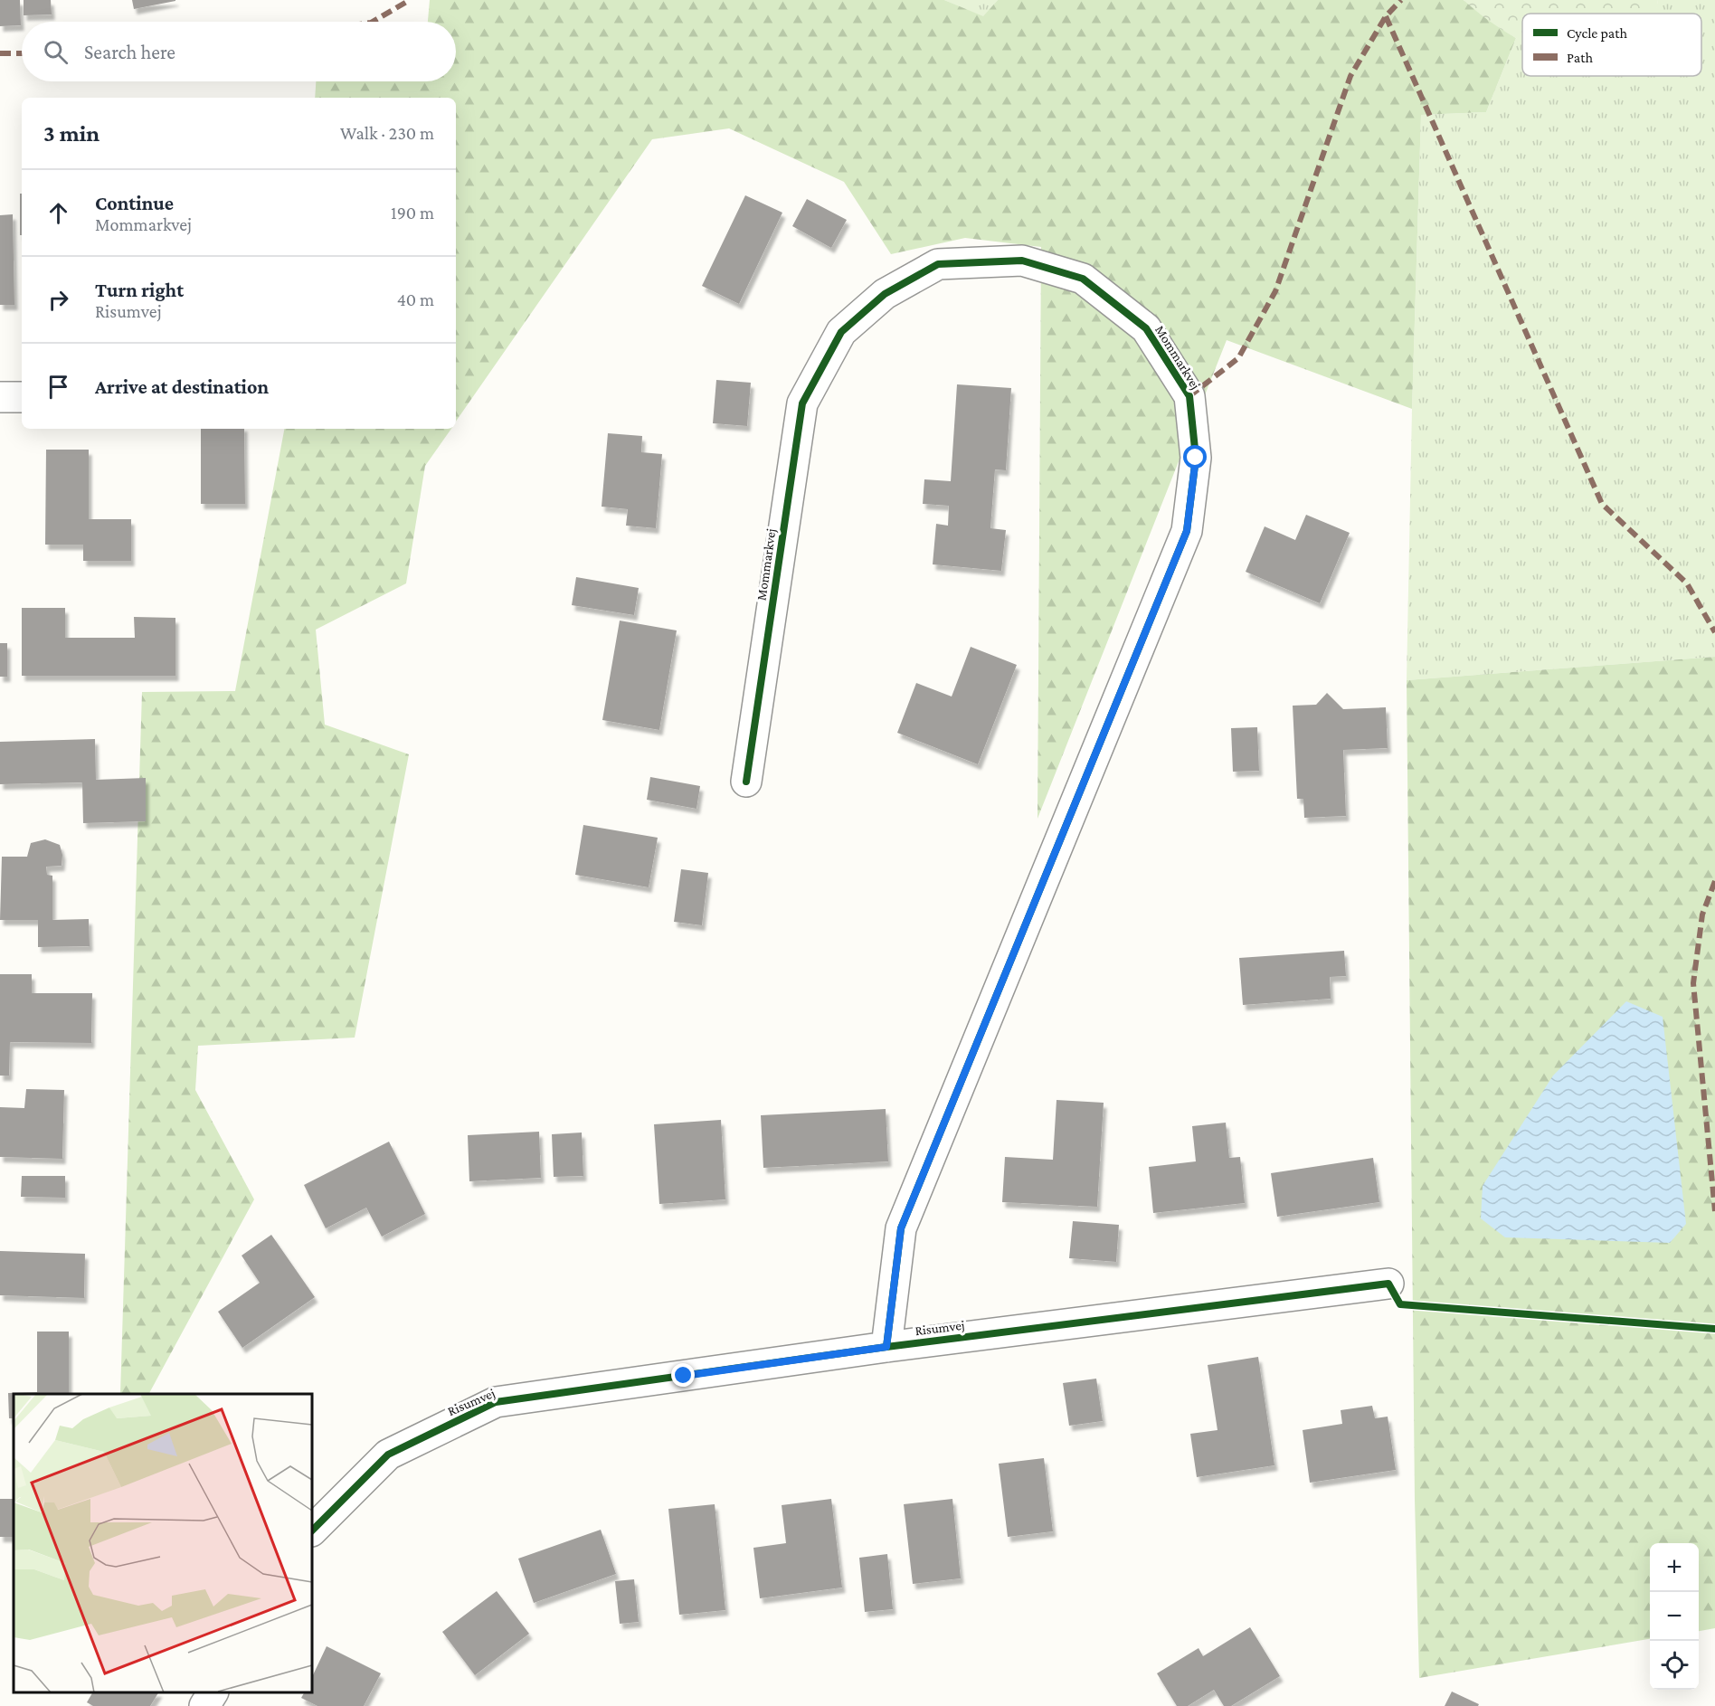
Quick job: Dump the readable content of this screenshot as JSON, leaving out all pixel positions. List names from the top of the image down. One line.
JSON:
{"streets":{"street":["Mommarkvej","Risumvej"]},"crossings":[["Mommarkvej","Risumvej"]],"legend":["Cycle path","Path"],"page":{"search":"Search here","heading":["3 min","Walk · 230 m"],"list":[["Continue","Mommarkvej","190 m"],["Turn right","Risumvej","40 m"],"Arrive at destination"],"map_buttons":["+","−"]}}
